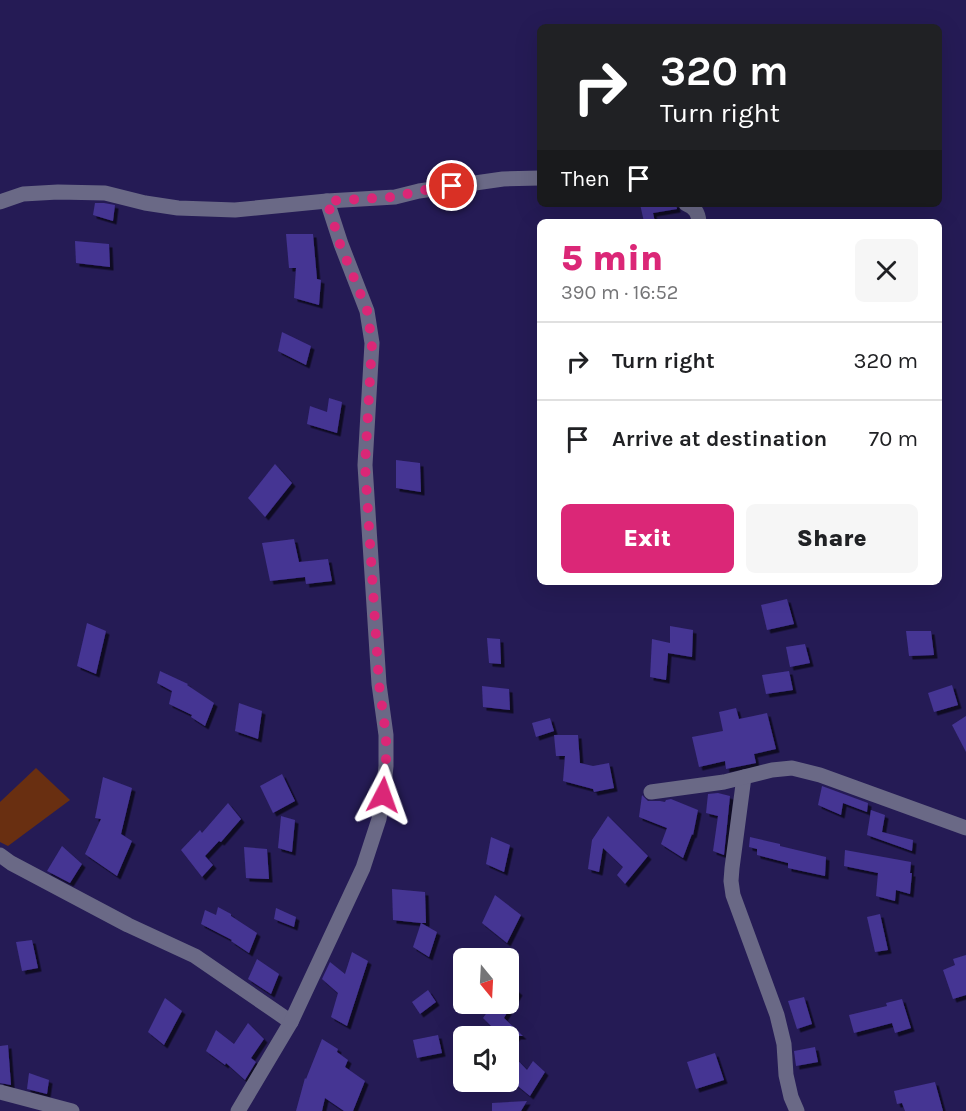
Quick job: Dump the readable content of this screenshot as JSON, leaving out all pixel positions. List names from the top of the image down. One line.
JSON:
{"north":"bottom","page":{"turn":["320 m","Turn right"],"then":"Then","heading":["5 min","390 m · 16:52"],"list":[{"name":"Turn right","value":"320 m"},{"name":"Arrive at destination","value":"70 m"}],"buttons":["Exit","Share"]}}
